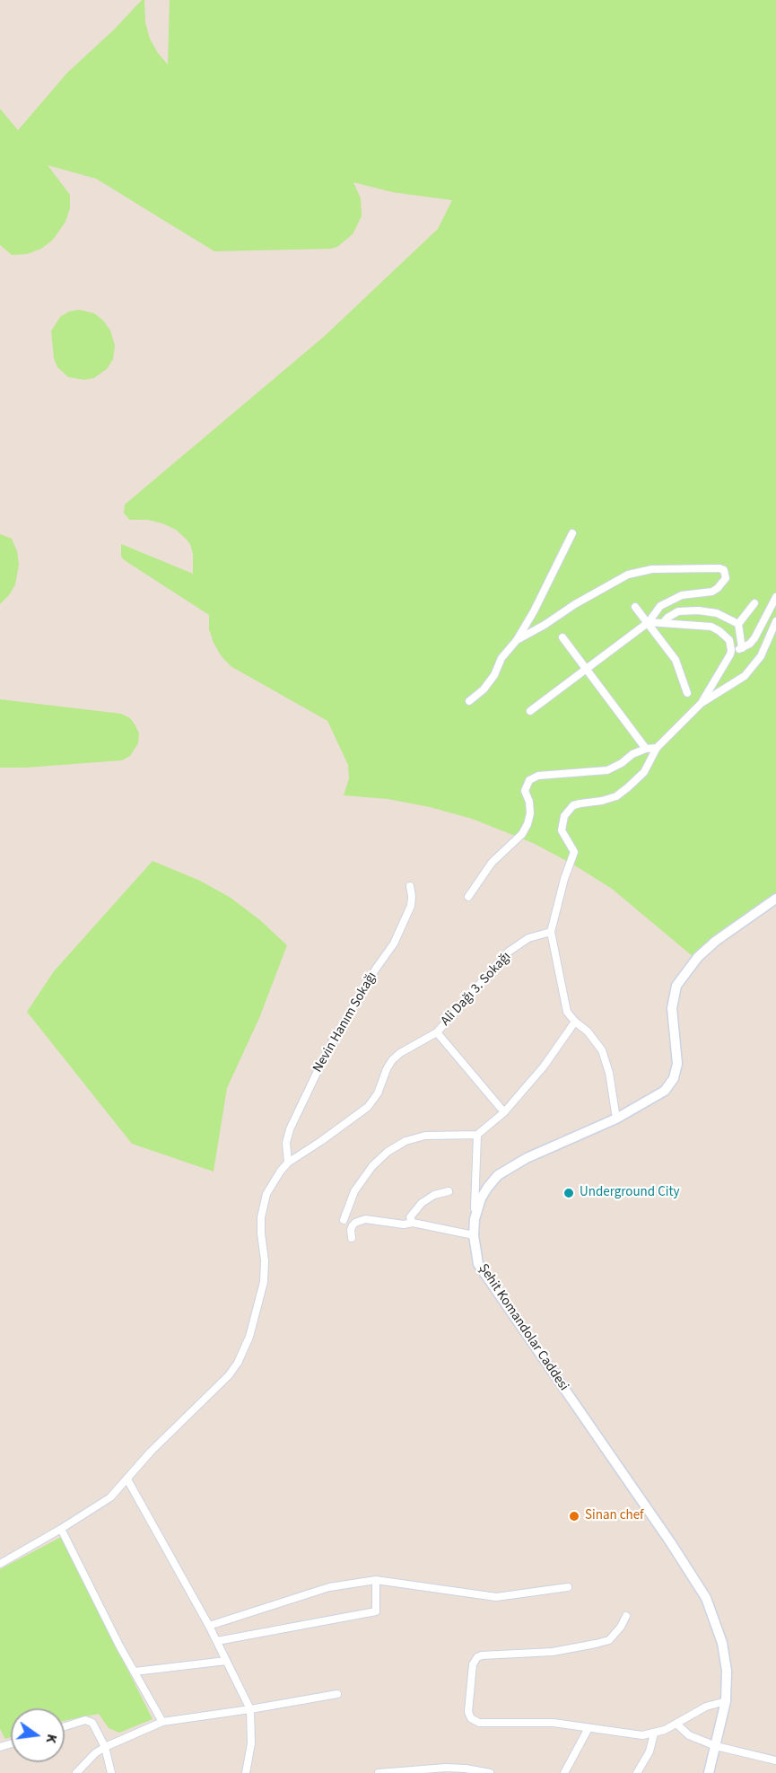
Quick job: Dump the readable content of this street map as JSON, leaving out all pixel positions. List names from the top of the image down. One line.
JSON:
{"streets":{"main road":["Şehit Komandolar Caddesi"],"street":["Ali Dağı 3. Sokağı","Nevin Hanım Sokağı"]},"crossings":[["Ali Dağı 3. Sokağı","Nevin Hanım Sokağı"]],"places":["Underground City","Sinan chef"],"north":"right"}
